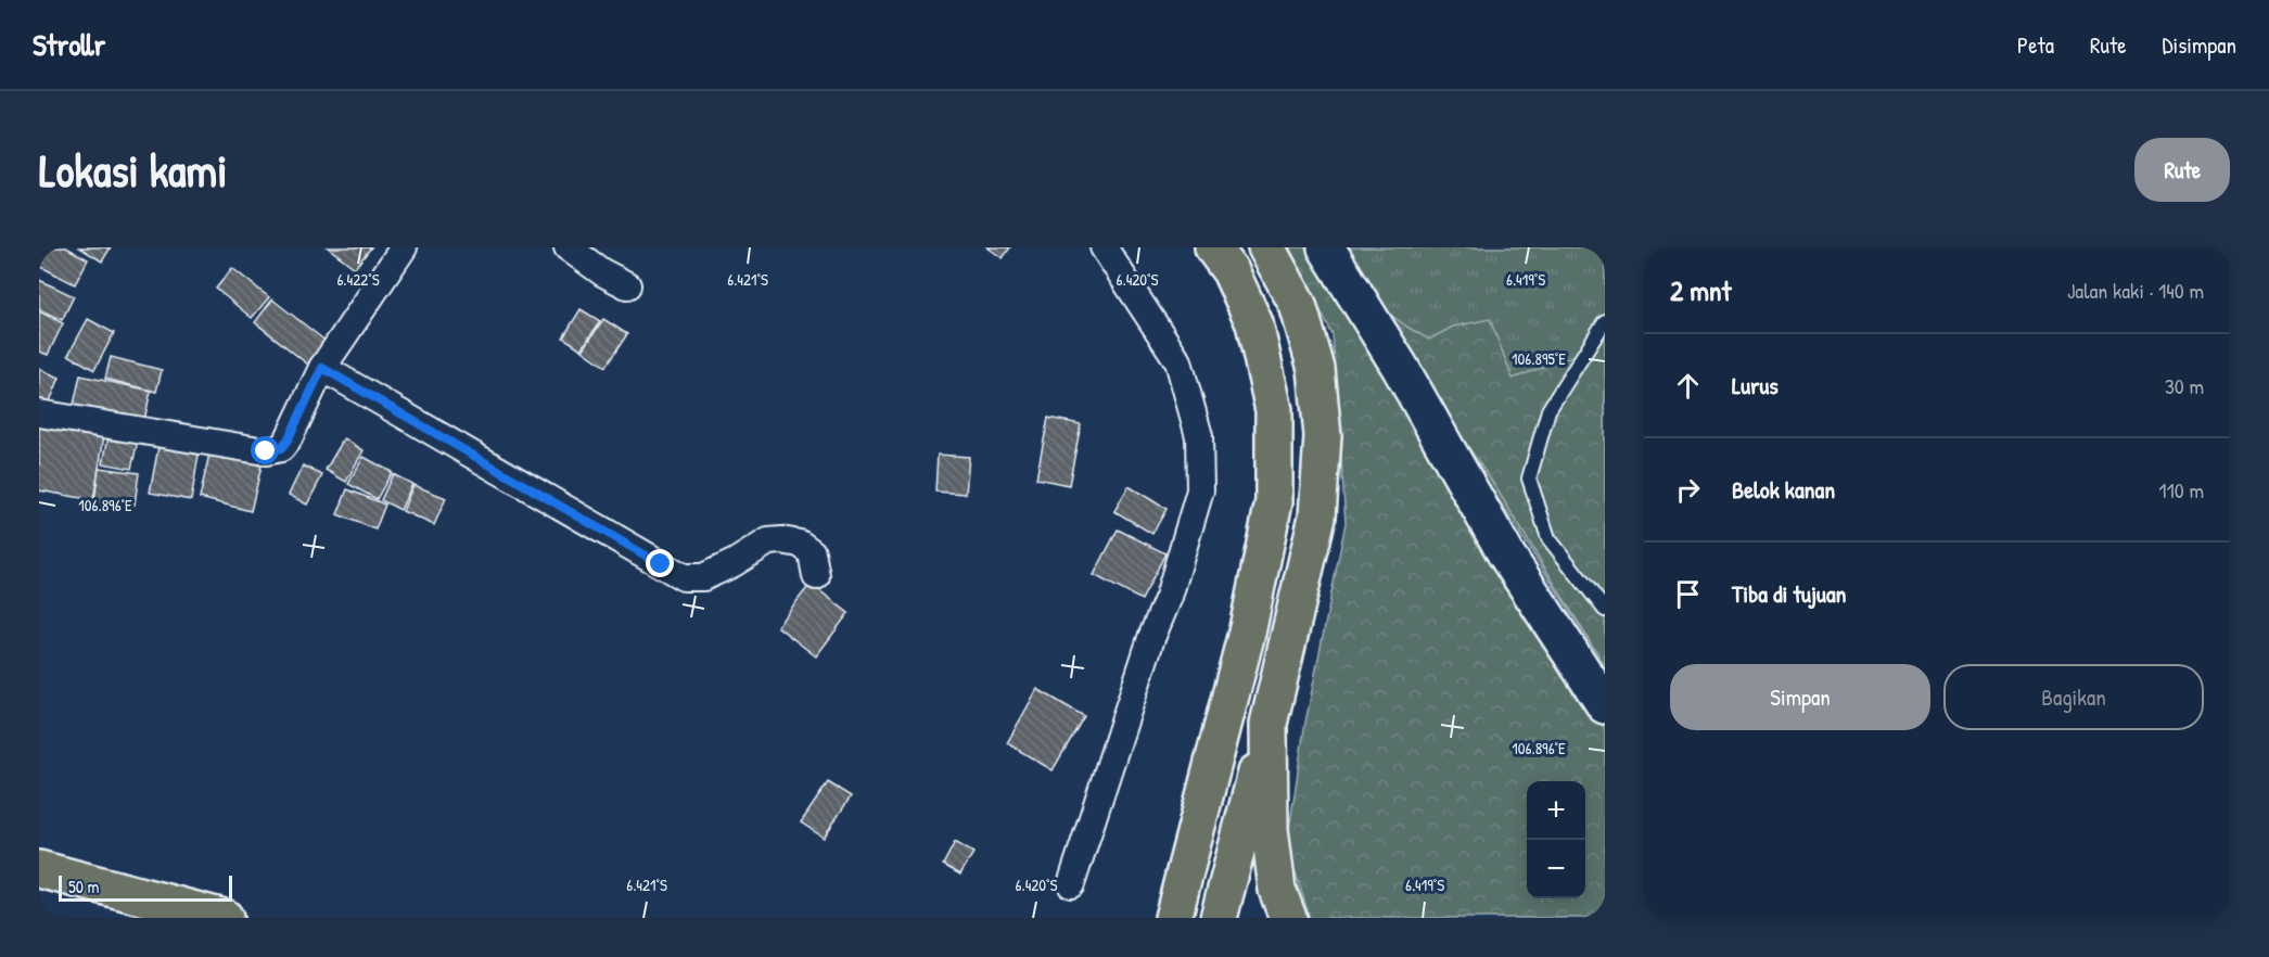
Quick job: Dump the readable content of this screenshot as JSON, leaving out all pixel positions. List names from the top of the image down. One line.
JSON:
{"scale_bar":"50 m","page":{"header":"Strollr","nav":["Peta","Rute","Disimpan"],"buttons":["Rute",["Simpan","Bagikan"]],"title":"Lokasi kami","heading":["2 mnt","Jalan kaki · 140 m"],"list":[["Lurus","30 m"],["Belok kanan","110 m"],"Tiba di tujuan"],"map_buttons":["+","−"],"scale":"50 m"},"coordinates":["6.420°S","6.419°S","6.422°S","6.421°S","106.895°E","106.896°E"]}
